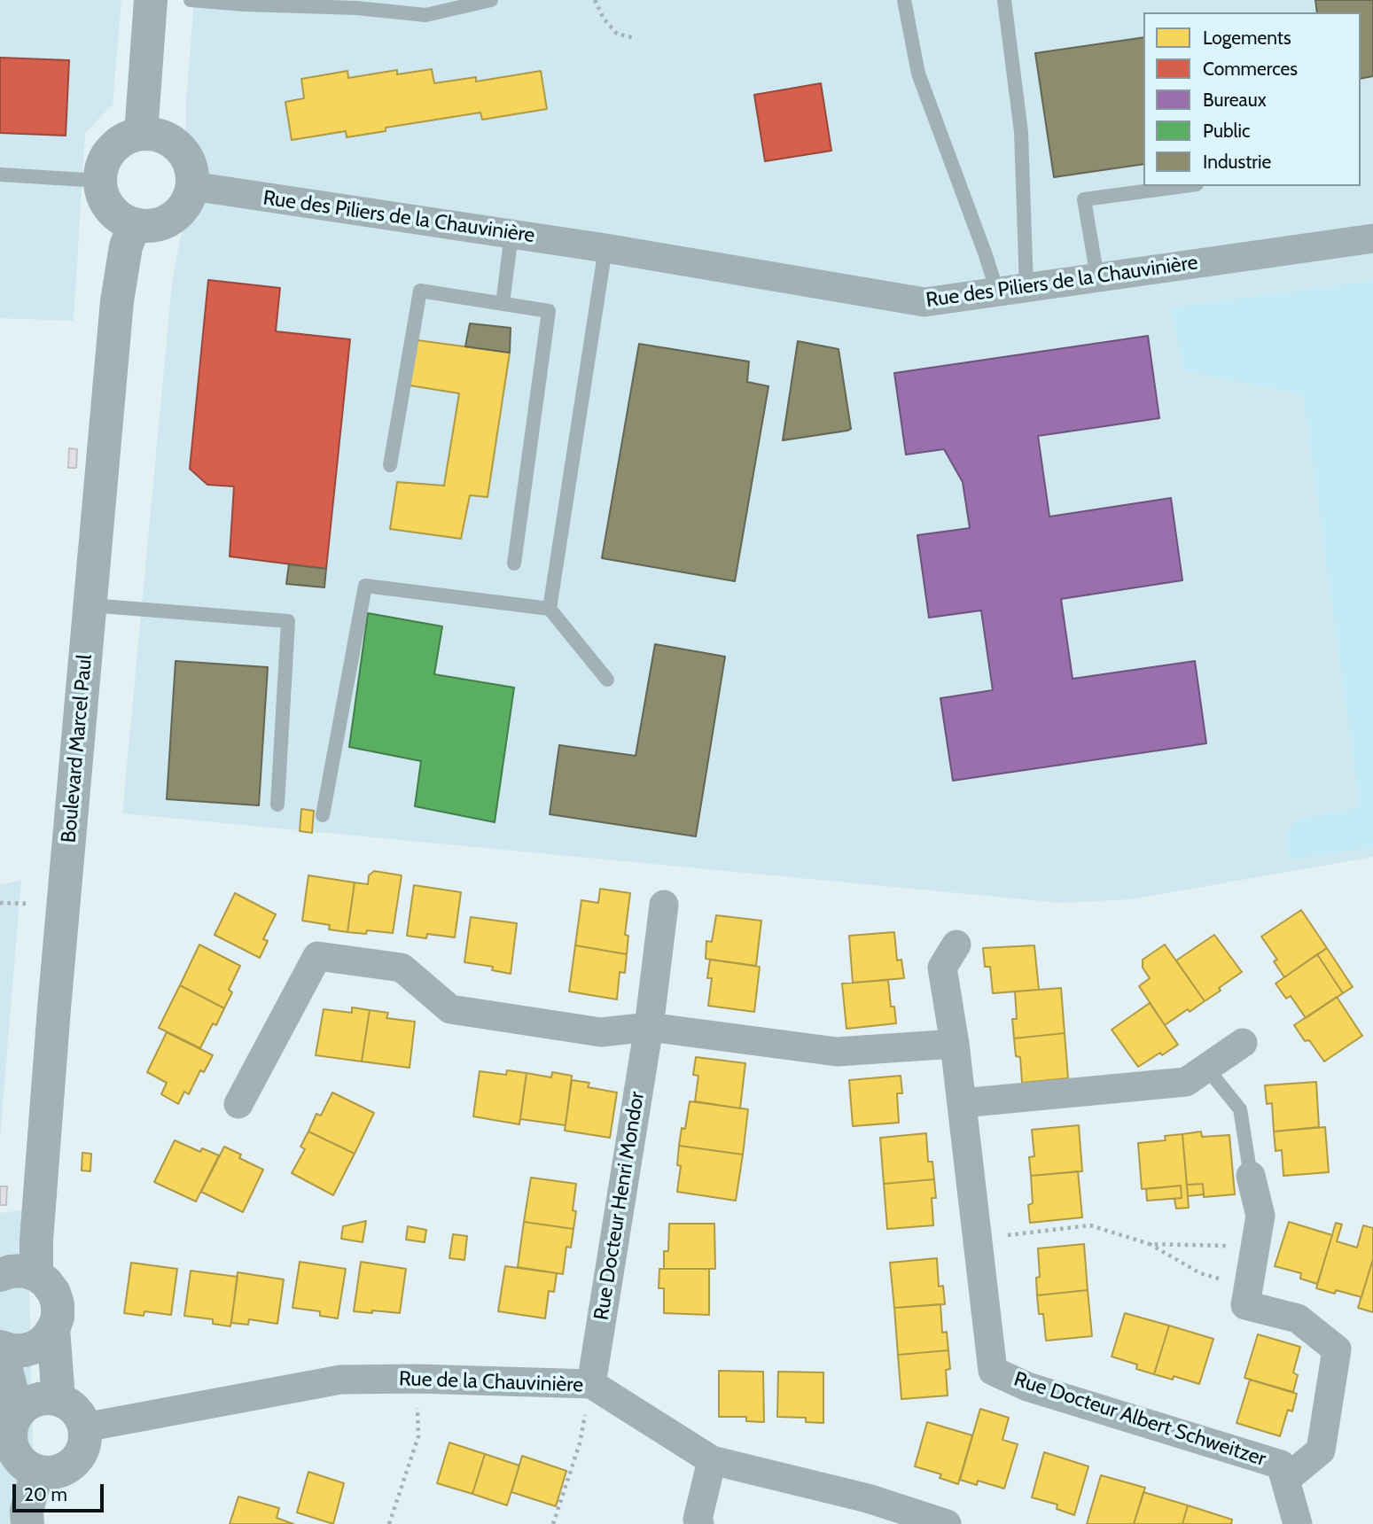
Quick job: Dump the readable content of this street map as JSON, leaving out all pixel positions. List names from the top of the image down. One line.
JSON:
{"streets":{"street":["Rue des Piliers de la Chauvinière","Boulevard Marcel Paul","Rue Docteur Henri Mondor","Rue de la Chauvinière","Rue Docteur Albert Schweitzer"]},"crossings":[["Rue des Piliers de la Chauvinière","Boulevard Marcel Paul"],["Rue Docteur Henri Mondor","Rue de la Chauvinière"]],"legend":["Logements","Commerces","Bureaux","Public","Industrie"],"scale_bar":"20 m"}
